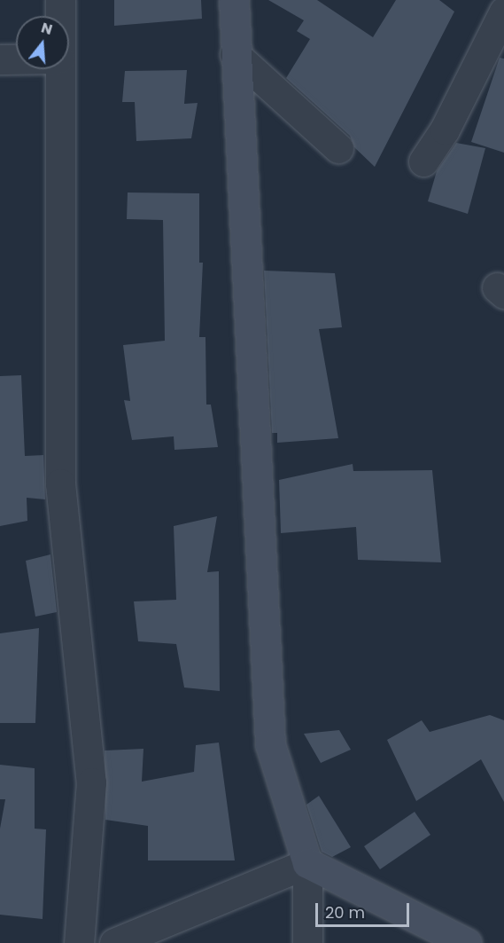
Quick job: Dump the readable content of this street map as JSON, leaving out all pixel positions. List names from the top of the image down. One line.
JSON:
{"scale_bar":"20 m","north":"top"}
